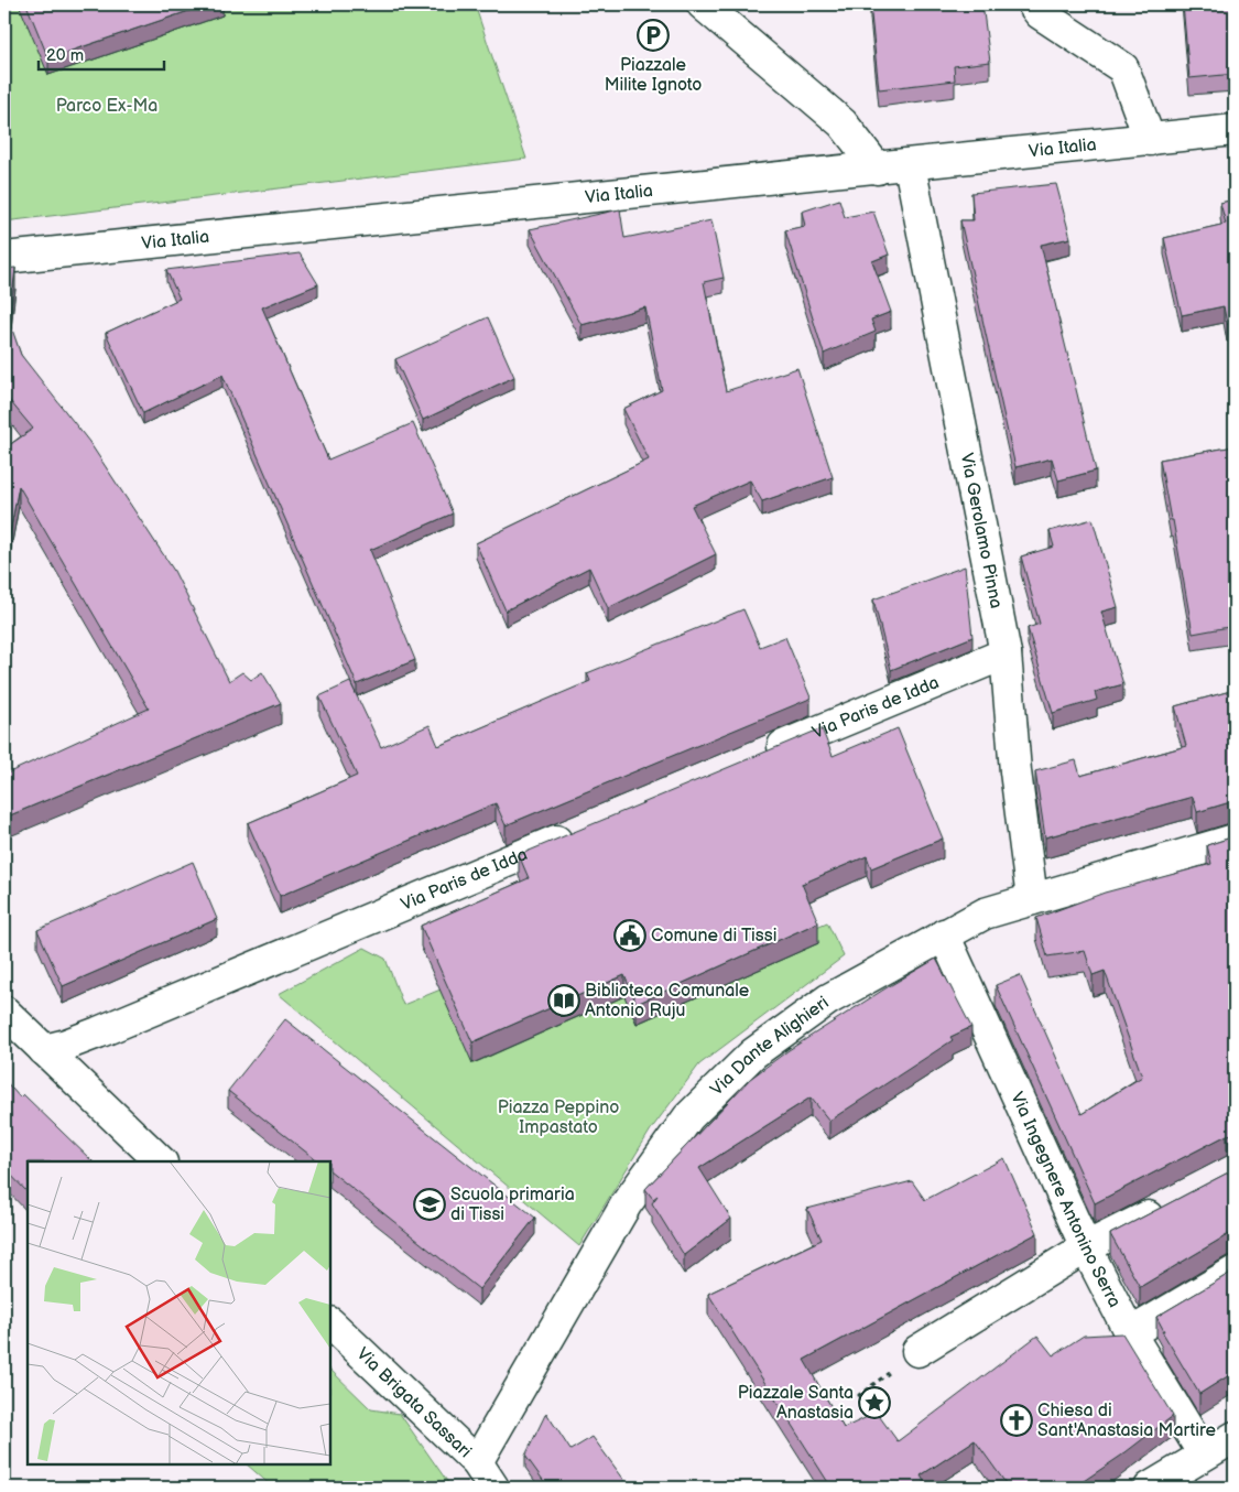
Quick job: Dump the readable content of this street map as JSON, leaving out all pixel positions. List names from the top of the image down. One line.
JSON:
{"streets":{"street":["Via Italia","Via Gerolamo Pinna","Via Paris de Idda","Via Dante Alighieri","Via Ingegnere Antonino Serra","Via Brigata Sassari"]},"crossings":[["Via Italia","Via Gerolamo Pinna"],["Via Gerolamo Pinna","Via Paris de Idda"],["Via Gerolamo Pinna","Via Dante Alighieri"],["Via Dante Alighieri","Via Ingegnere Antonino Serra"],["Via Dante Alighieri","Via Brigata Sassari"]],"parks":["Parco Ex-Ma","Piazza Peppino Impastato"],"places":{"parking":["Piazzale Milite Ignoto"],"public building":["Comune di Tissi"],"library":["Biblioteca Comunale Antonio Ruju"],"school or university":["Scuola primaria di Tissi"],"place":["Piazzale Santa Anastasia"],"church":["Chiesa di Sant'Anastasia Martire"]},"scale_bar":"20 m"}
